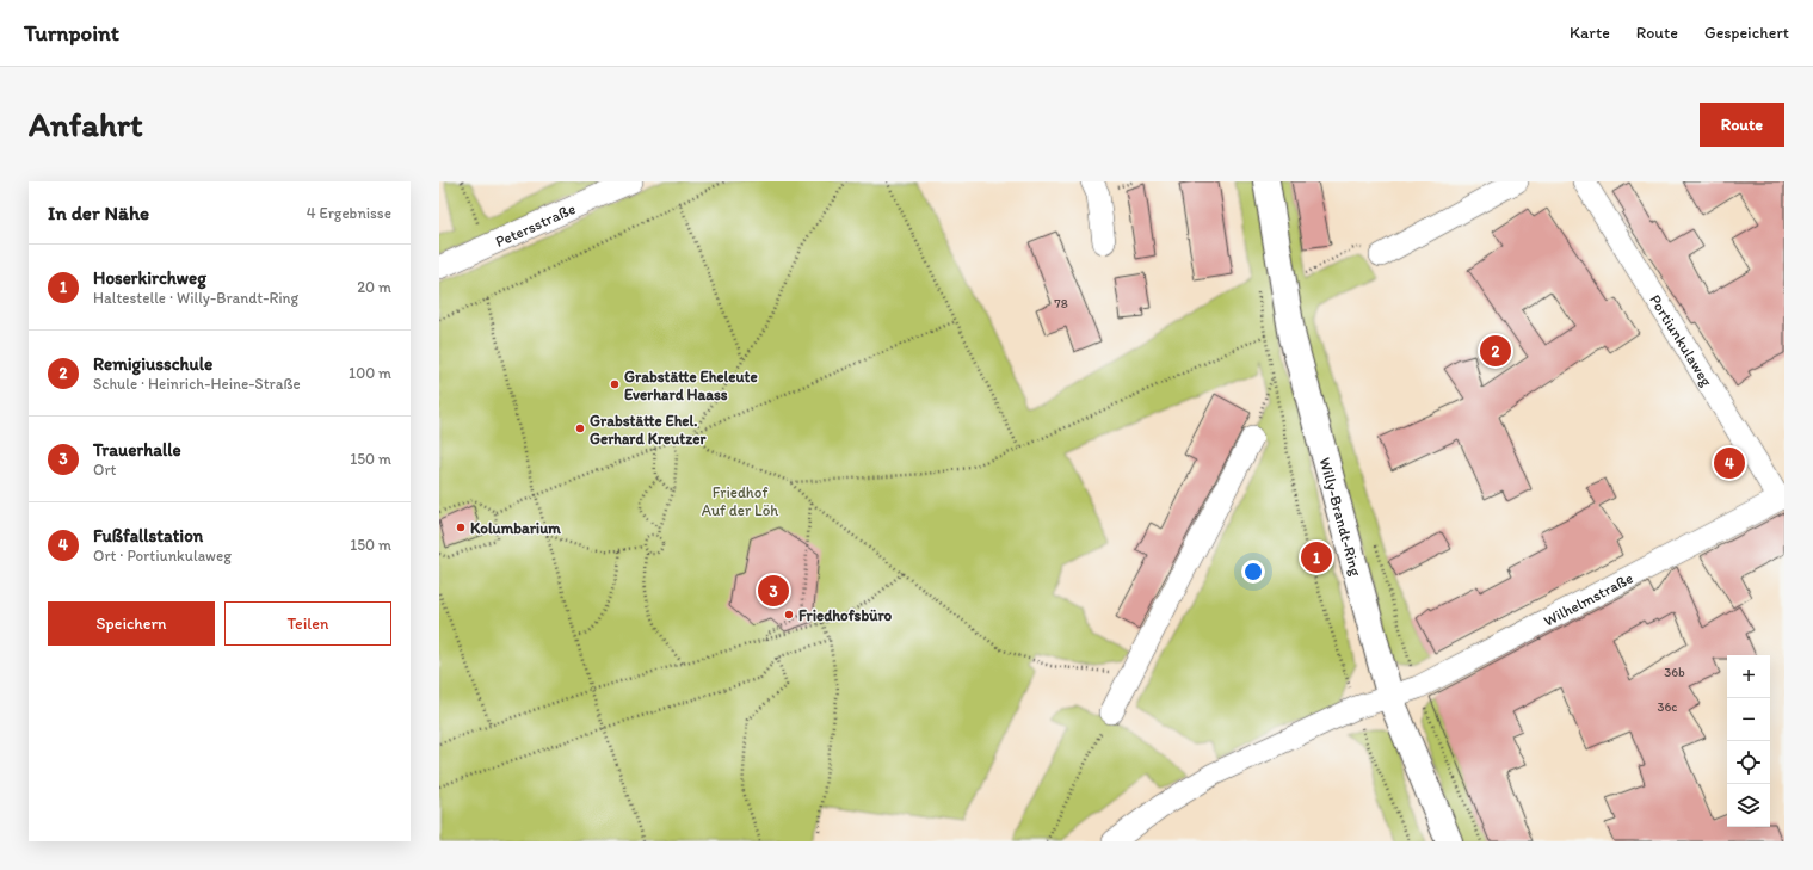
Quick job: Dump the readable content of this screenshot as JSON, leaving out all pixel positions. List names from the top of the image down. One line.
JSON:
{"streets":{"main road":["Willy-Brandt-Ring"],"street":["Petersstraße","Portiunkulaweg","Wilhelmstraße"]},"crossings":[["Portiunkulaweg","Wilhelmstraße"],["Willy-Brandt-Ring","Wilhelmstraße"]],"parks":["Friedhof Auf der Löh"],"places":["Grabstätte Eheleute Everhard Haass","Grabstätte Ehel. Gerhard Kreutzer","Kolumbarium","Friedhofsbüro"],"house_numbers":["78","36b","36c"],"page":{"header":"Turnpoint","nav":["Karte","Route","Gespeichert"],"buttons":["Route",["Speichern","Teilen"]],"title":"Anfahrt","heading":["In der Nähe","4 Ergebnisse"],"list":[{"mark":"1","name":"Hoserkirchweg","note":"Haltestelle · Willy-Brandt-Ring","value":"20 m"},{"mark":"2","name":"Remigiusschule","note":"Schule · Heinrich-Heine-Straße","value":"100 m"},{"mark":"3","name":"Trauerhalle","note":"Ort","value":"150 m"},{"mark":"4","name":"Fußfallstation","note":"Ort · Portiunkulaweg","value":"150 m"}],"pins":["2","4","1","3"],"map_buttons":["+","−"]}}
